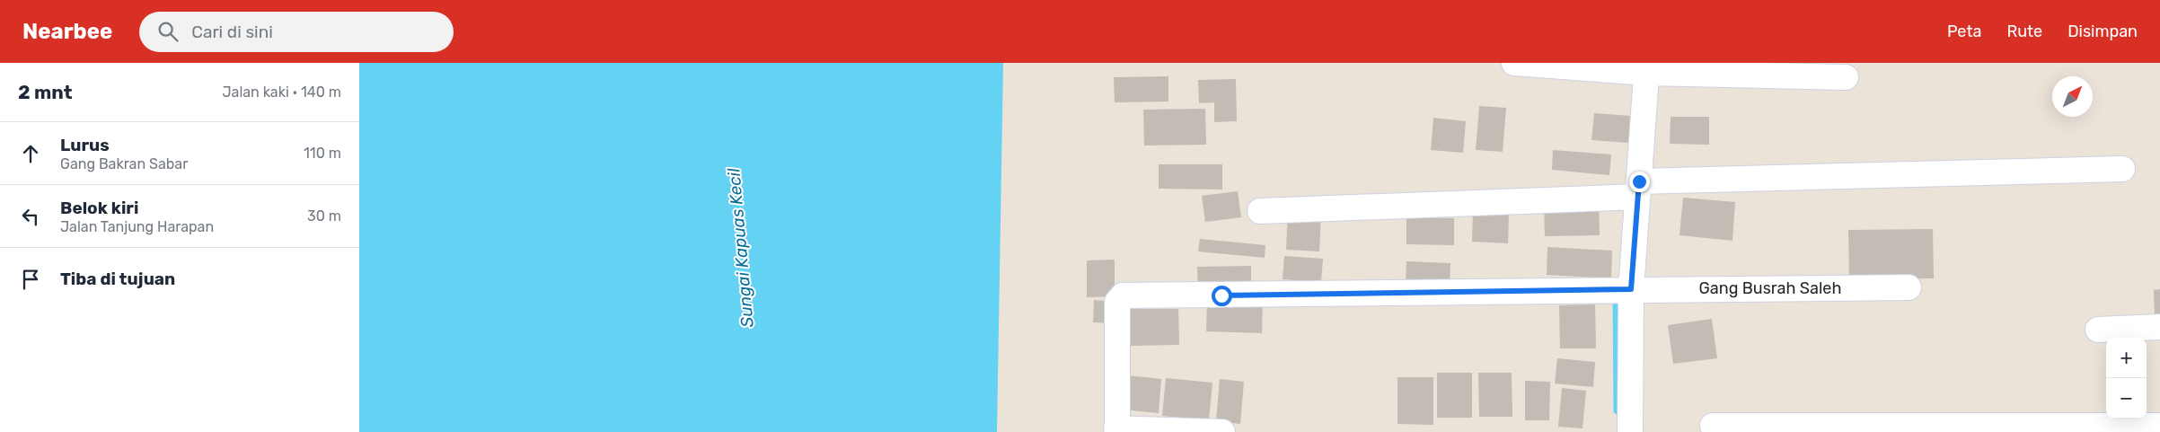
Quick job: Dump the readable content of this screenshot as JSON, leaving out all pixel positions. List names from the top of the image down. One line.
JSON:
{"streets":{"street":["Gang Busrah Saleh"]},"water":["Sungai Kapuas Kecil"],"north":"top right","page":{"header":"Nearbee","search":"Cari di sini","nav":["Peta","Rute","Disimpan"],"heading":["2 mnt","Jalan kaki · 140 m"],"list":[["Lurus","Gang Bakran Sabar","110 m"],["Belok kiri","Jalan Tanjung Harapan","30 m"],"Tiba di tujuan"],"map_buttons":["+","−"]}}
